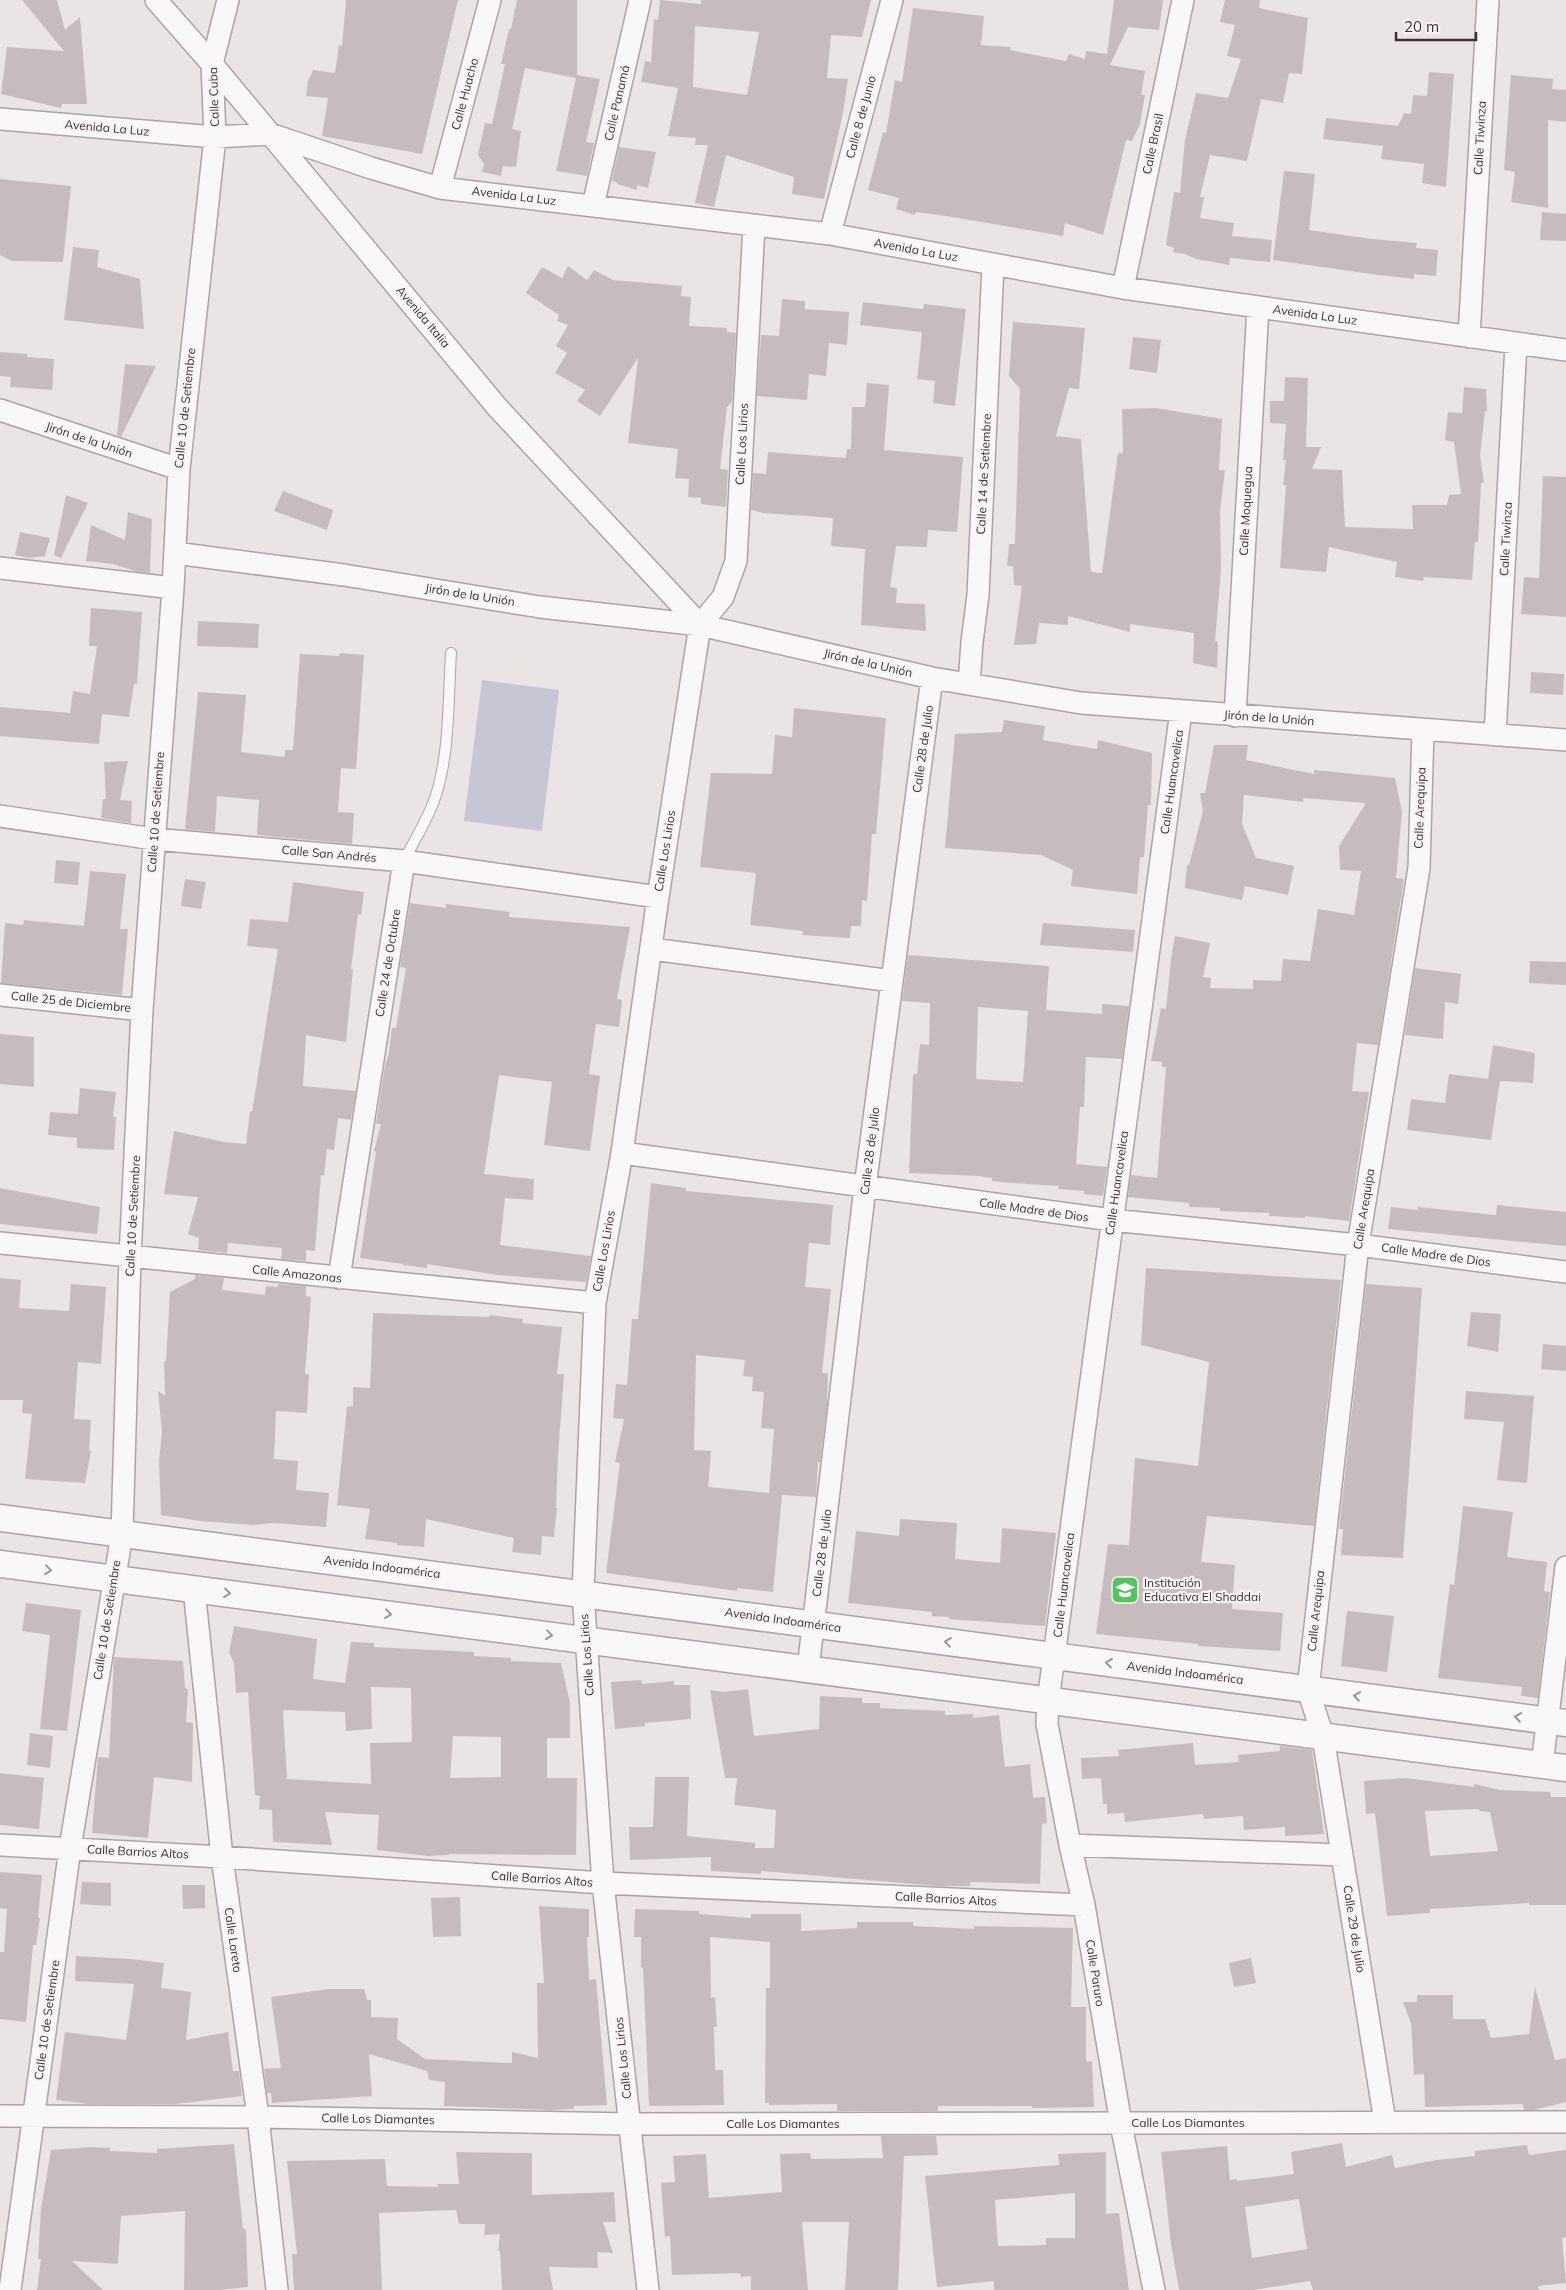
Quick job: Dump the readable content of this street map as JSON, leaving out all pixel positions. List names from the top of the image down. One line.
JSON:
{"streets":{"street":["Calle Huacho","Calle Cuba","Calle Panamá","Calle 8 de Junio","Avenida La Luz","Calle Tiwinza","Calle Brasil","Avenida Italia","Calle 10 de Setiembre","Jirón de la Unión","Calle Los Lirios","Calle 14 de Setiembre","Calle Moquegua","Calle 28 de Julio","Calle Huancavelica","Calle Arequipa","Calle San Andrés","Calle 24 de Octubre","Calle 25 de Diciembre","Calle Madre de Dios","Calle Amazonas","Avenida Indoamérica","Calle Barrios Altos","Calle 29 de Julio","Calle Loreto","Calle Paruro","Calle Los Diamantes"]},"crossings":[["Calle Huacho","Avenida La Luz"],["Calle Cuba","Avenida La Luz"],["Calle Cuba","Avenida Italia"],["Calle Cuba","Calle 10 de Setiembre"],["Calle Panamá","Avenida La Luz"],["Calle 8 de Junio","Avenida La Luz"],["Avenida La Luz","Calle Tiwinza"],["Avenida La Luz","Calle Brasil"],["Avenida La Luz","Avenida Italia"],["Avenida La Luz","Calle 10 de Setiembre"],["Avenida La Luz","Calle Los Lirios"],["Avenida La Luz","Calle 14 de Setiembre"],["Avenida La Luz","Calle Moquegua"],["Calle Tiwinza","Jirón de la Unión"],["Avenida Italia","Jirón de la Unión"],["Avenida Italia","Calle Los Lirios"],["Calle 10 de Setiembre","Jirón de la Unión"],["Calle 10 de Setiembre","Calle San Andrés"],["Calle 10 de Setiembre","Calle 25 de Diciembre"],["Calle 10 de Setiembre","Calle Amazonas"],["Calle 10 de Setiembre","Avenida Indoamérica"],["Calle 10 de Setiembre","Calle Barrios Altos"],["Calle 10 de Setiembre","Calle Los Diamantes"],["Jirón de la Unión","Calle Los Lirios"],["Jirón de la Unión","Calle 14 de Setiembre"],["Jirón de la Unión","Calle Moquegua"],["Jirón de la Unión","Calle 28 de Julio"],["Jirón de la Unión","Calle Huancavelica"],["Jirón de la Unión","Calle Arequipa"],["Calle Los Lirios","Calle San Andrés"],["Calle Los Lirios","Calle Madre de Dios"],["Calle Los Lirios","Calle Amazonas"],["Calle Los Lirios","Avenida Indoamérica"],["Calle Los Lirios","Calle Barrios Altos"],["Calle Los Lirios","Calle Los Diamantes"],["Calle 28 de Julio","Calle Madre de Dios"],["Calle 28 de Julio","Avenida Indoamérica"],["Calle Huancavelica","Calle Madre de Dios"],["Calle Huancavelica","Avenida Indoamérica"],["Calle Huancavelica","Calle Paruro"],["Calle Arequipa","Calle Madre de Dios"],["Calle Arequipa","Avenida Indoamérica"],["Calle Arequipa","Calle 29 de Julio"],["Calle San Andrés","Calle 24 de Octubre"],["Calle 24 de Octubre","Calle Amazonas"],["Avenida Indoamérica","Calle 29 de Julio"],["Avenida Indoamérica","Calle Paruro"],["Calle Barrios Altos","Calle Loreto"],["Calle Barrios Altos","Calle Paruro"],["Calle 29 de Julio","Calle Los Diamantes"],["Calle Loreto","Calle Los Diamantes"],["Calle Paruro","Calle Los Diamantes"]],"places":{"school or university":["Institución Educativa El Shaddai"]},"scale_bar":"20 m"}
